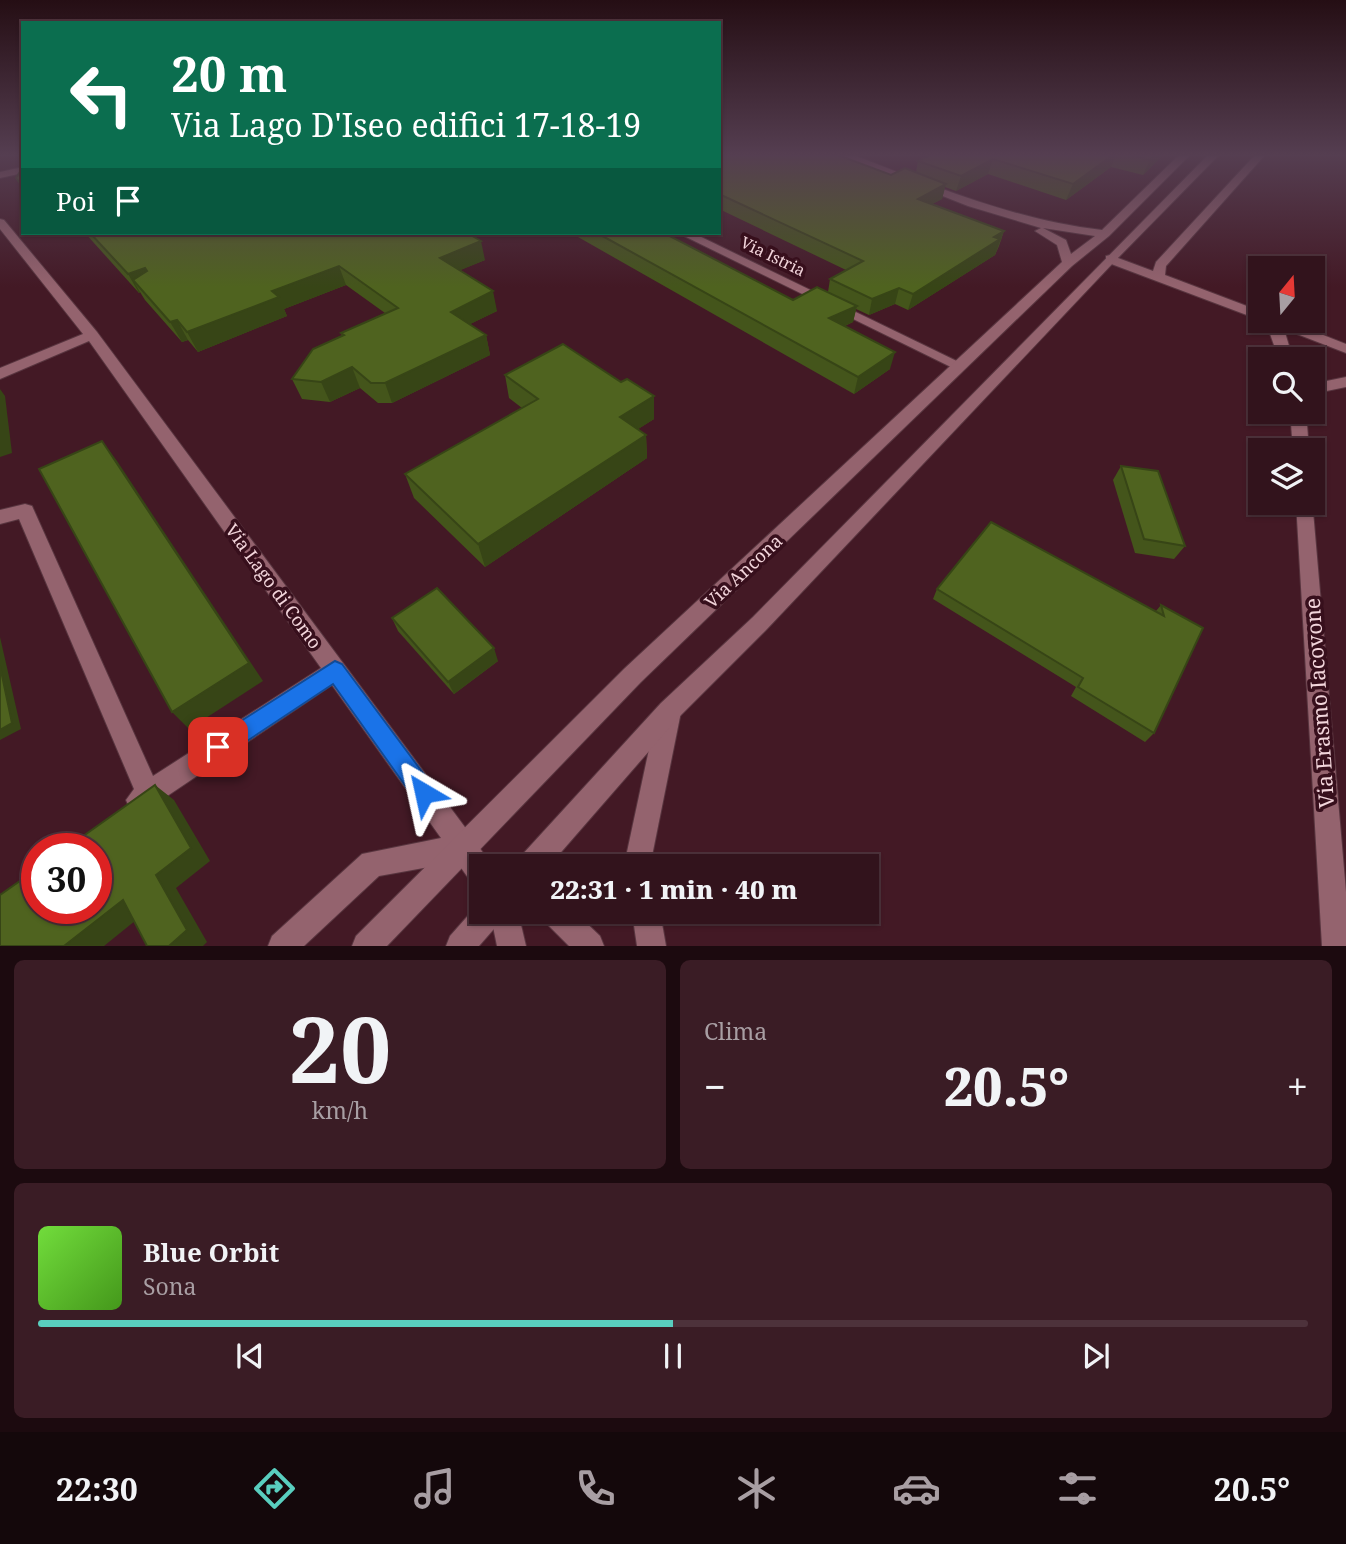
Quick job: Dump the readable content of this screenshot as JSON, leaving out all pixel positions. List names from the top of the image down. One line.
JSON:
{"streets":{"street":["Via Istria","Via Ancona","Via Lago di Como","Via Erasmo Iacovone"]},"crossings":[["Via Istria","Via Ancona"],["Via Ancona","Via Lago di Como"]],"north":"top","page":{"turn":["20 m","Via Lago D'Iseo edifici 17-18-19"],"then":"Poi","limit":"30","trip":"22:31 · 1 min · 40 m","tile":[["20","km/h"],"Clima"],"heat":["−","20.5°","+"],"song":["Blue Orbit","Sona"],"tabs":["22:30","20.5°"]}}
